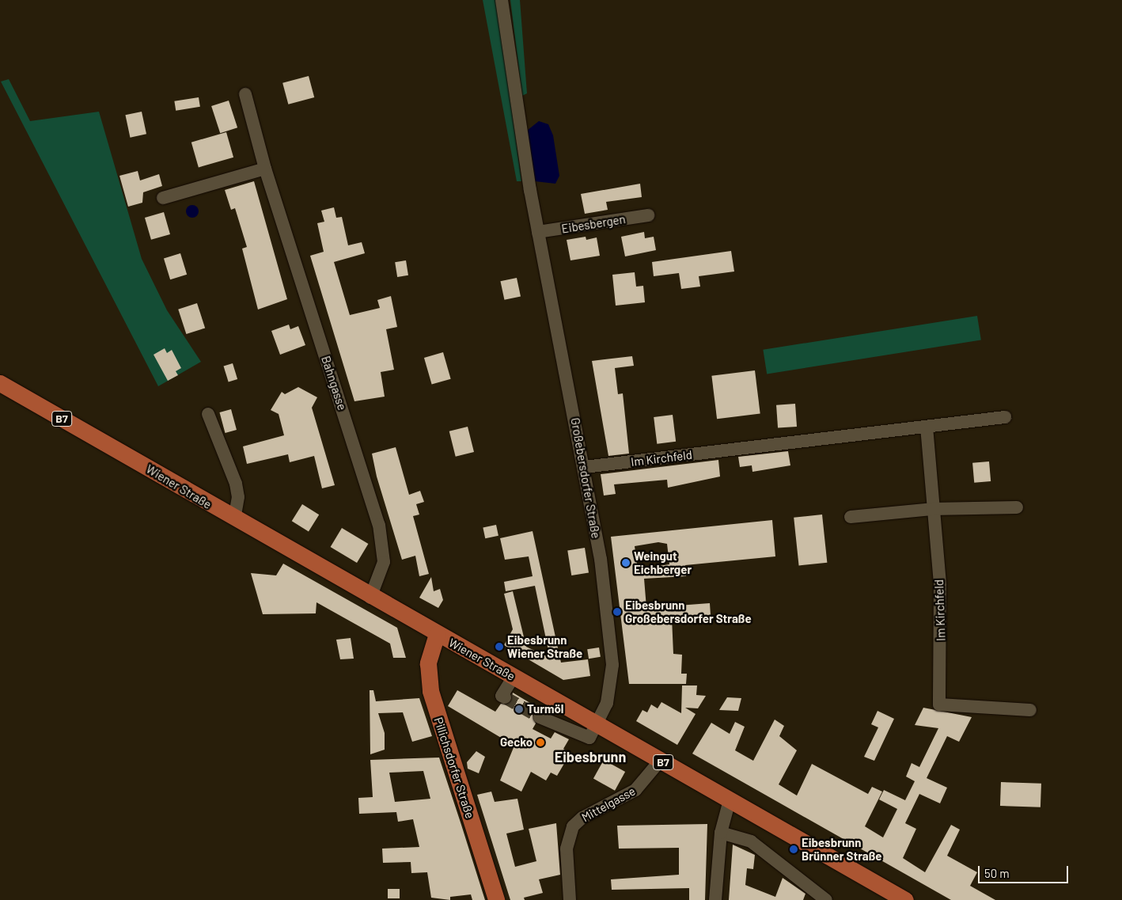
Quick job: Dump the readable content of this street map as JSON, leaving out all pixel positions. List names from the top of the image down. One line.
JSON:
{"streets":{"main road":["B7","Wiener Straße","Pillichsdorfer Straße"],"street":["Eibesbergen","Bahngasse","Im Kirchfeld","Großebersdorfer Straße","Mittelgasse"]},"crossings":[["Eibesbergen","Großebersdorfer Straße"],["Bahngasse","Wiener Straße"],["B7","Wiener Straße"],["Im Kirchfeld","Großebersdorfer Straße"],["Großebersdorfer Straße","Wiener Straße"],["Wiener Straße","Pillichsdorfer Straße"],["Wiener Straße","Mittelgasse"]],"districts":["Eibesbrunn"],"places":["Weingut Eichberger","Eibesbrunn Großebersdorfer Straße","Eibesbrunn Wiener Straße","Turmöl","Gecko","Eibesbrunn Brünner Straße"],"scale_bar":"50 m"}
